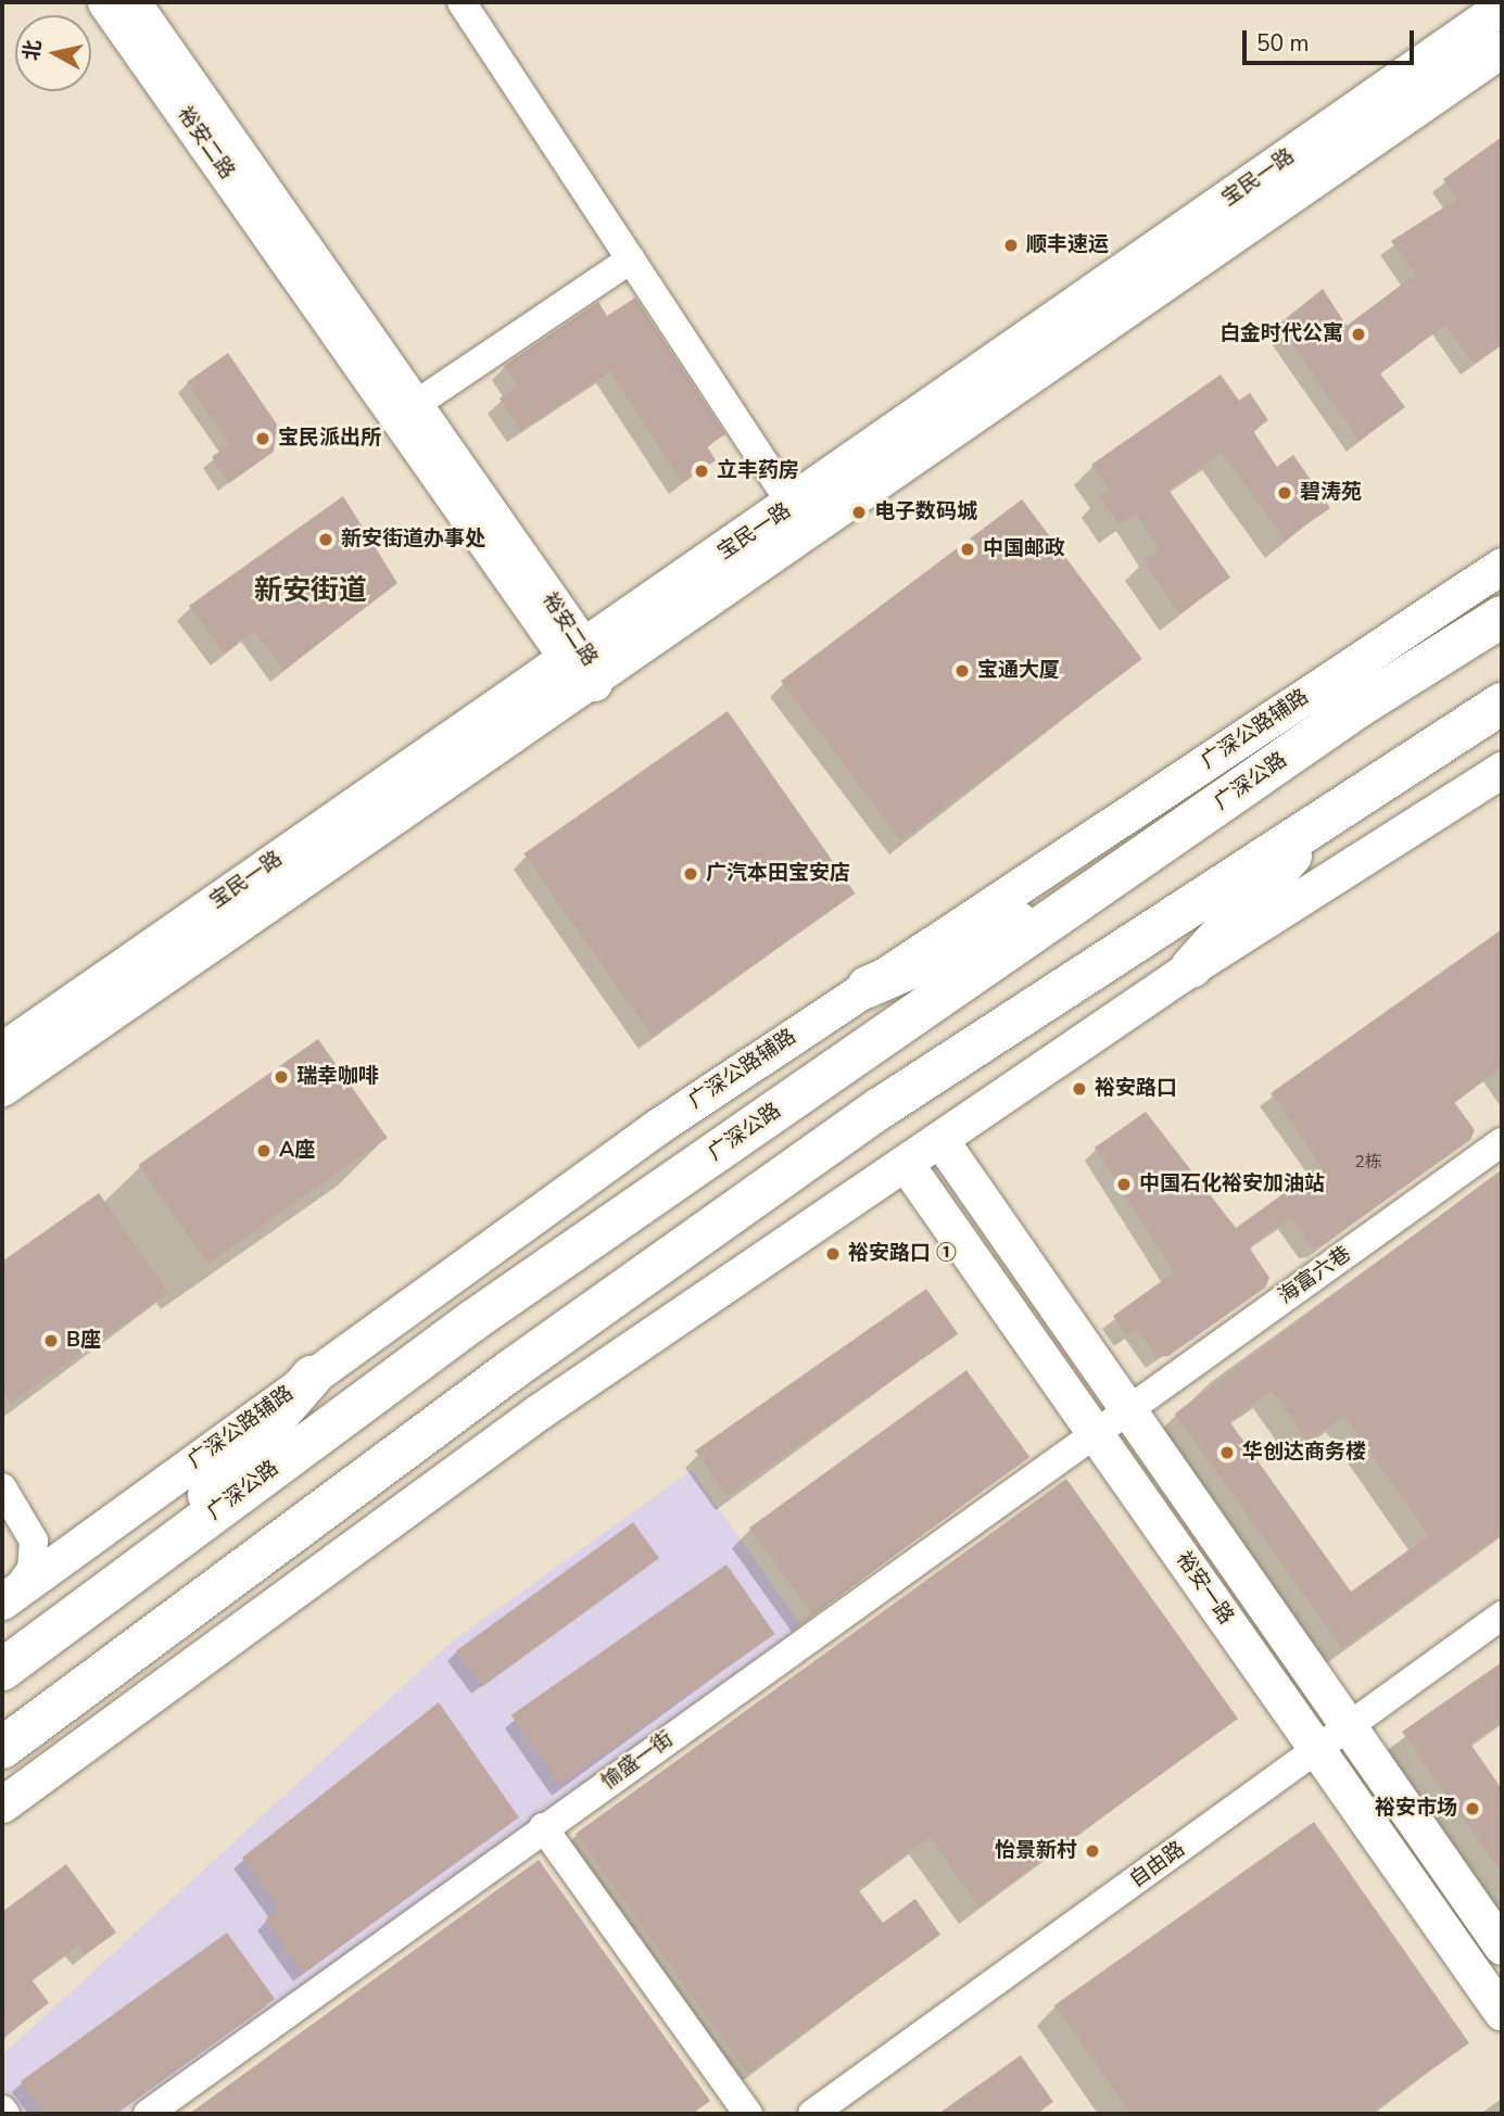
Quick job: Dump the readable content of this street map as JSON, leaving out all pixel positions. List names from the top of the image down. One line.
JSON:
{"streets":{"highway":["广深公路"],"main road":["裕安二路","宝民一路","广深公路辅路","裕安一路"],"street":["海富六巷","愉盛一街","自由路"]},"crossings":[["裕安二路","宝民一路"],["海富六巷","裕安一路"],["海富六巷","愉盛一街"],["裕安一路","愉盛一街"],["裕安一路","自由路"]],"districts":["新安街道"],"places":["顺丰速运","白金时代公寓","宝民派出所","立丰药房","碧涛苑","电子数码城","新安街道办事处","中国邮政","宝通大厦","广汽本田宝安店","瑞幸咖啡","裕安路口","A座","中国石化裕安加油站","裕安路口 ①","B座","华创达商务楼","裕安市场","怡景新村"],"house_numbers":["2栋"],"scale_bar":"50 m","north":"left"}
